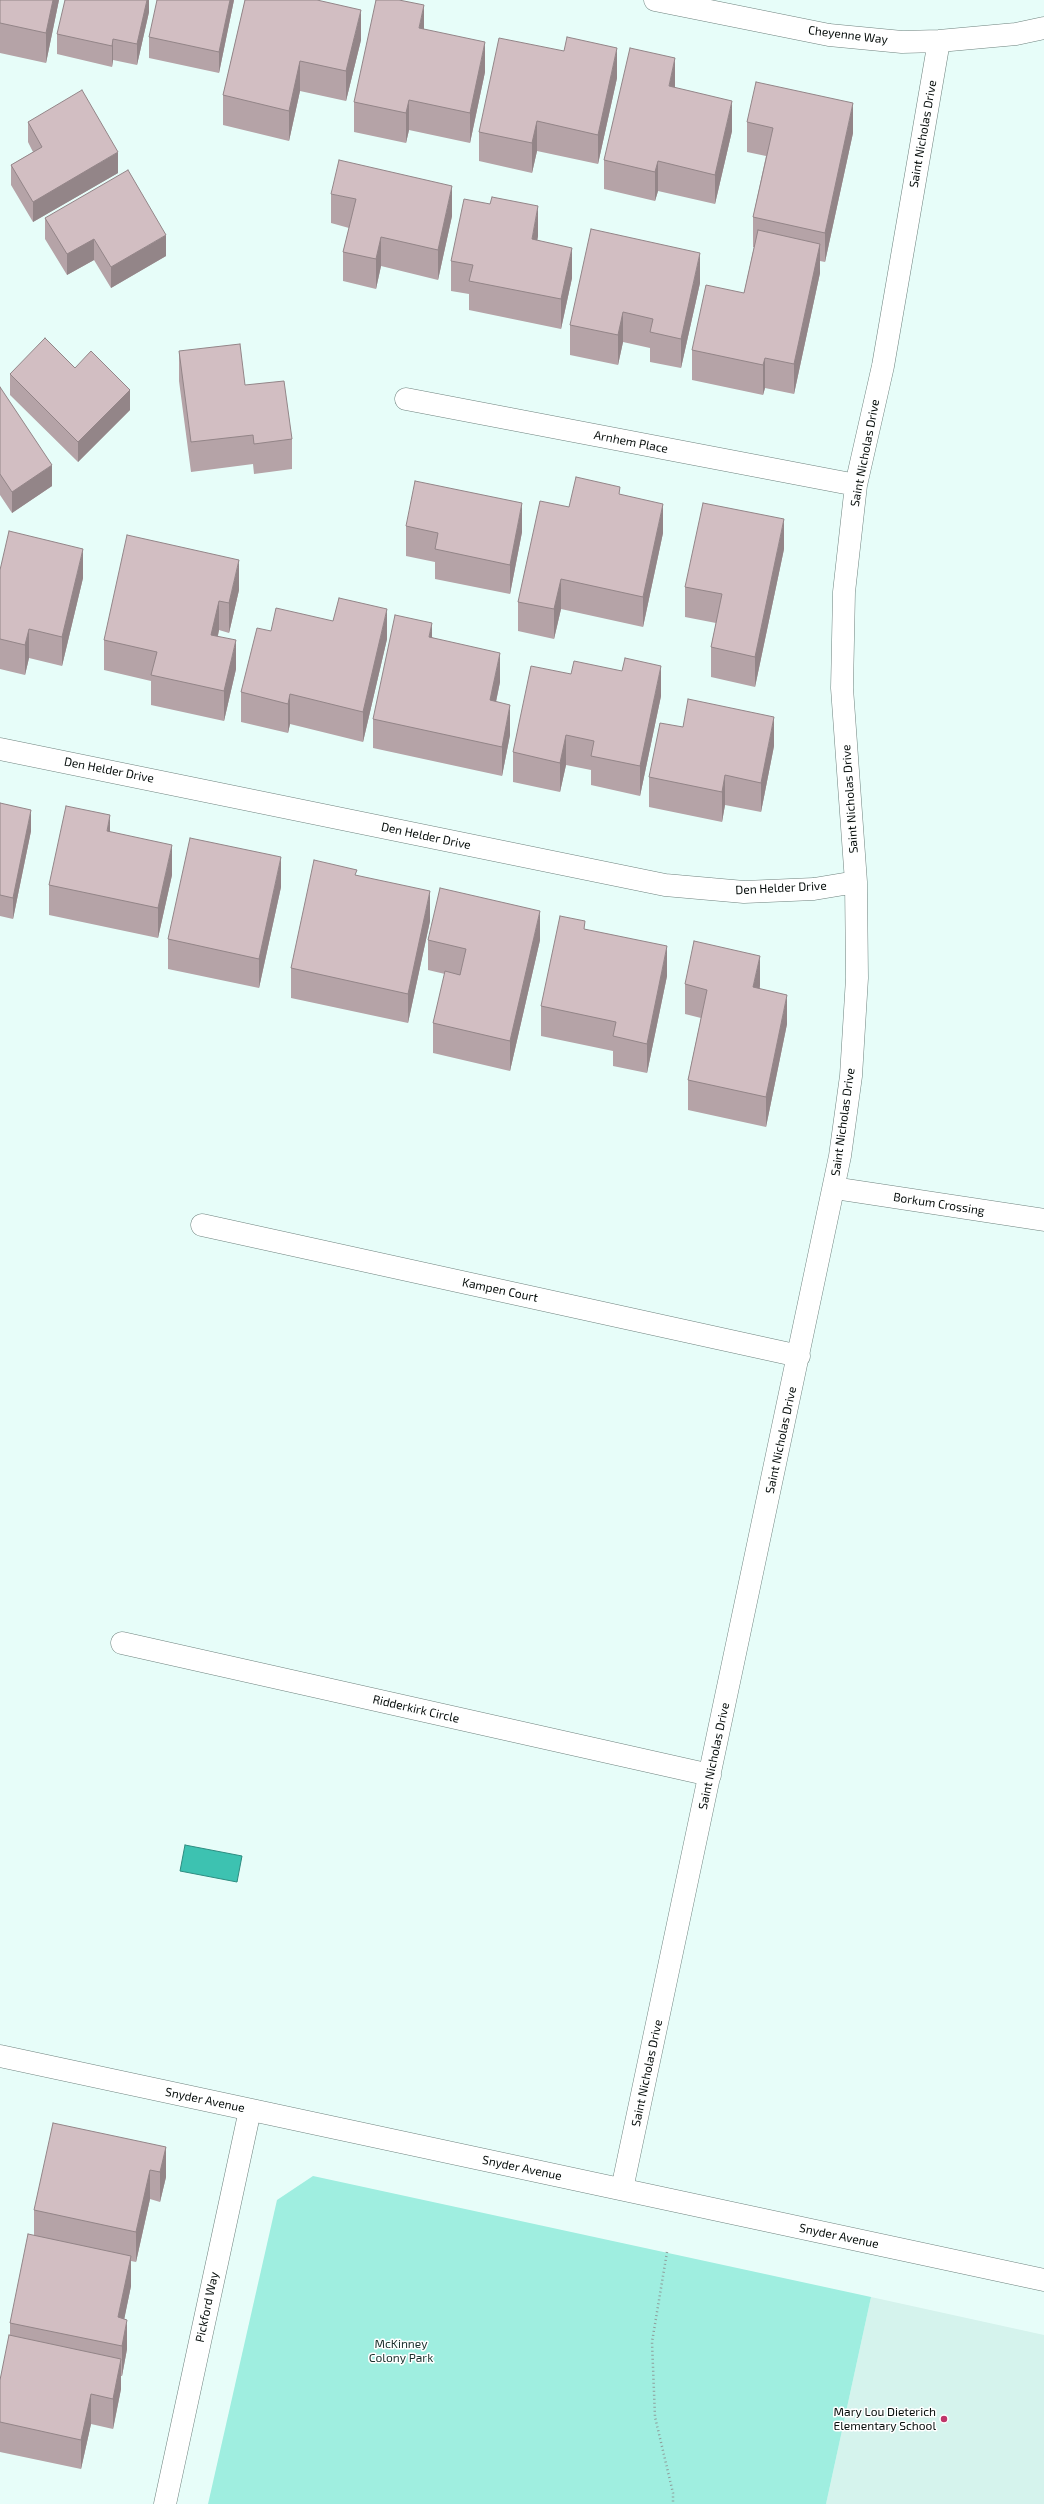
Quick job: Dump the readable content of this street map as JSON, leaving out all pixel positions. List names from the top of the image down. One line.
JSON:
{"streets":{"street":["Cheyenne Way","Saint Nicholas Drive","Arnhem Place","Den Helder Drive","Borkum Crossing","Kampen Court","Ridderkirk Circle","Snyder Avenue","Pickford Way"]},"crossings":[["Cheyenne Way","Saint Nicholas Drive"],["Saint Nicholas Drive","Arnhem Place"],["Saint Nicholas Drive","Den Helder Drive"],["Saint Nicholas Drive","Borkum Crossing"],["Saint Nicholas Drive","Kampen Court"],["Saint Nicholas Drive","Ridderkirk Circle"],["Saint Nicholas Drive","Snyder Avenue"],["Snyder Avenue","Pickford Way"]],"parks":["McKinney Colony Park"],"places":["Mary Lou Dieterich Elementary School"]}
